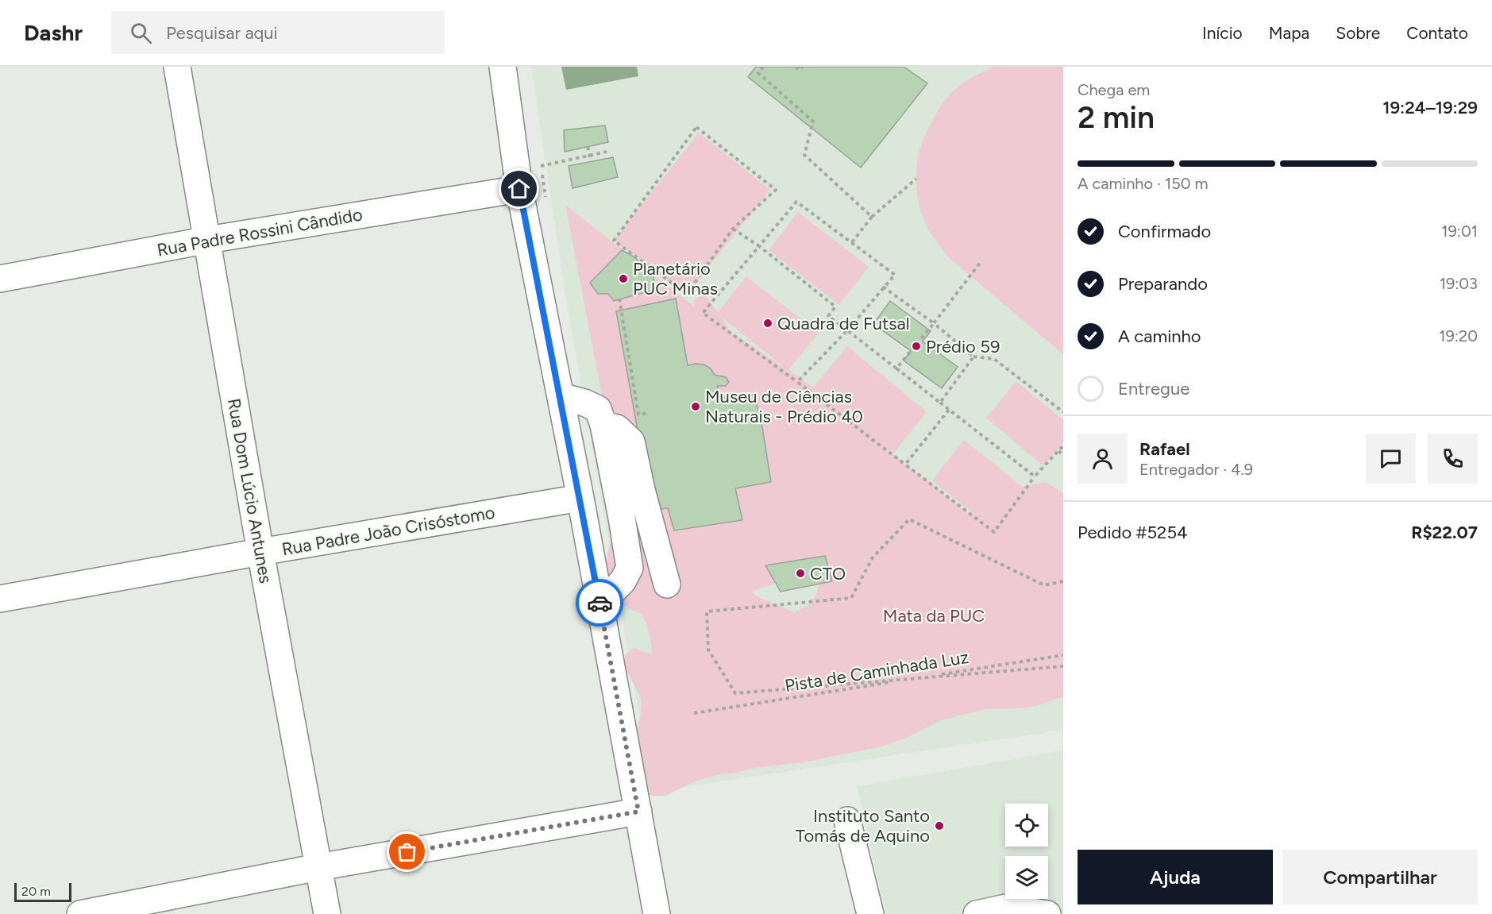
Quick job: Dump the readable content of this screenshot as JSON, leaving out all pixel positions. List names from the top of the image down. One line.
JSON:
{"streets":{"street":["Rua Padre Rossini Cândido","Rua Dom Lúcio Antunes","Rua Padre João Crisóstomo"],"path":["Pista de Caminhada Luz"]},"crossings":[["Rua Padre Rossini Cândido","Rua Dom Lúcio Antunes"],["Rua Dom Lúcio Antunes","Rua Padre João Crisóstomo"]],"parks":["Mata da PUC"],"places":["Planetário PUC Minas","Quadra de Futsal","Prédio 59","Museu de Ciências Naturais - Prédio 40","CTO","Instituto Santo Tomás de Aquino"],"scale_bar":"20 m","page":{"header":"Dashr","search":"Pesquisar aqui","nav":["Início","Mapa","Sobre","Contato"],"heading":["2 min","Chega em","19:24–19:29"],"panel":["Rafael","Entregador · 4.9","Pedido #5254","R$22.07"],"bar":"A caminho · 150 m","list":[["Confirmado","19:01"],["Preparando","19:03"],["A caminho","19:20"],"Entregue"],"buttons":["Ajuda","Compartilhar"],"scale":"20 m"}}
